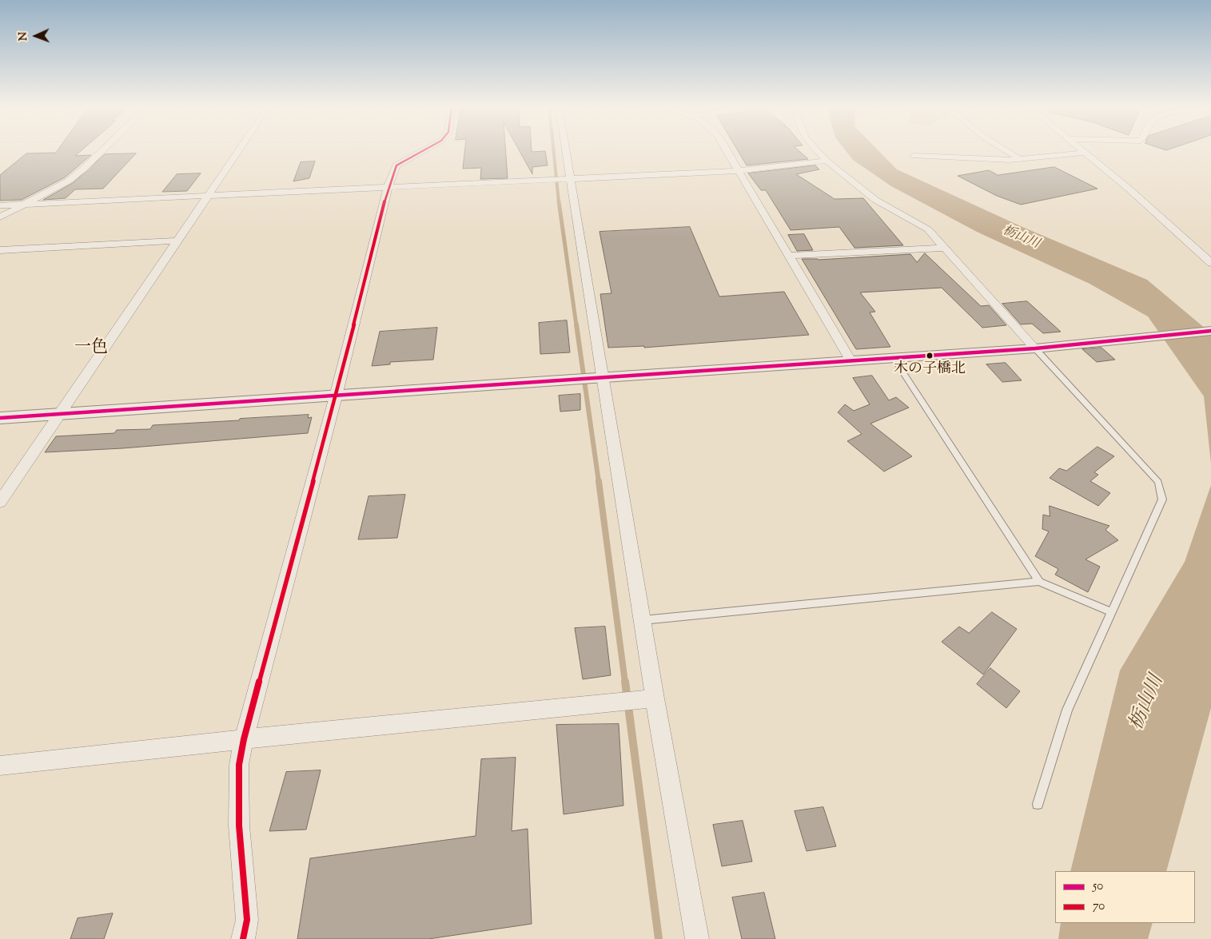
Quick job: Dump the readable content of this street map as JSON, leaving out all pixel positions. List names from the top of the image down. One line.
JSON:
{"districts":["一色"],"water":["栃山川"],"places":["木の子橋北"],"lines":["transit line 70","transit line 50"],"legend":["50","70"],"north":"left"}
